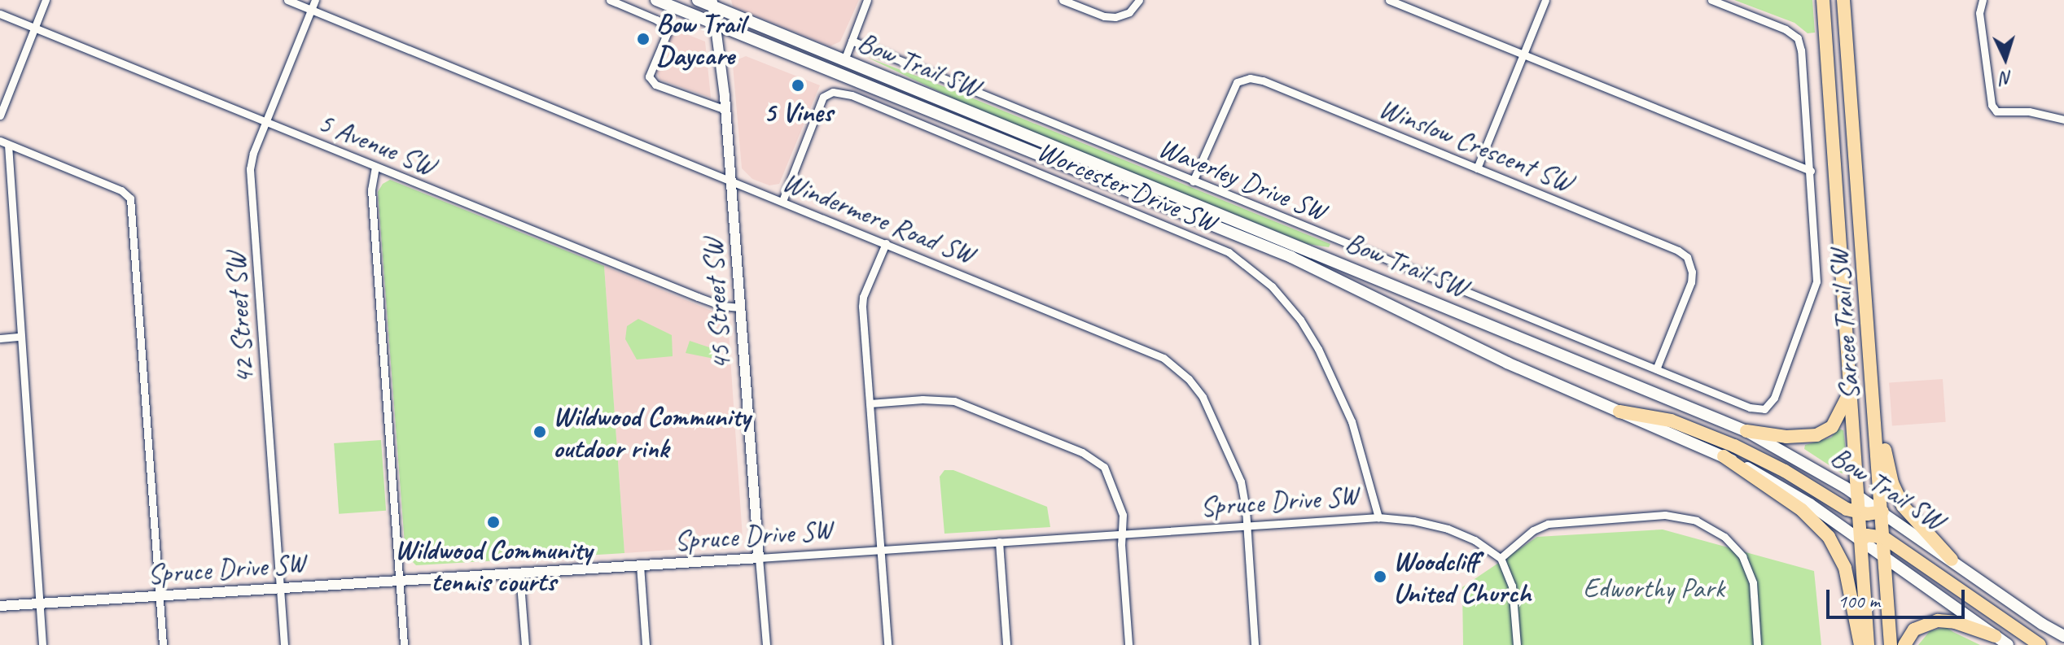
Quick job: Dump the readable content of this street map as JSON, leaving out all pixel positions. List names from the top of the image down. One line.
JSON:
{"streets":{"highway":["Sarcee Trail SW"],"main road":["Bow Trail SW"],"street":["5 Avenue SW","Winslow Crescent SW","Waverley Drive SW","Worcester Drive SW","Windermere Road SW","45 Street SW","42 Street SW","Spruce Drive SW"]},"crossings":[["Bow Trail SW","45 Street SW"],["Bow Trail SW","Sarcee Trail SW"],["5 Avenue SW","45 Street SW"],["5 Avenue SW","42 Street SW"],["Winslow Crescent SW","Waverley Drive SW"],["Worcester Drive SW","Windermere Road SW"],["Worcester Drive SW","Spruce Drive SW"],["Windermere Road SW","45 Street SW"],["Windermere Road SW","42 Street SW"],["Windermere Road SW","Spruce Drive SW"],["45 Street SW","Spruce Drive SW"],["42 Street SW","Spruce Drive SW"]],"parks":["Edworthy Park"],"places":["Bow Trail Daycare","5 Vines","Wildwood Community outdoor rink","Wildwood Community tennis courts","Woodcliff United Church"],"scale_bar":"100 m","north":"bottom"}
